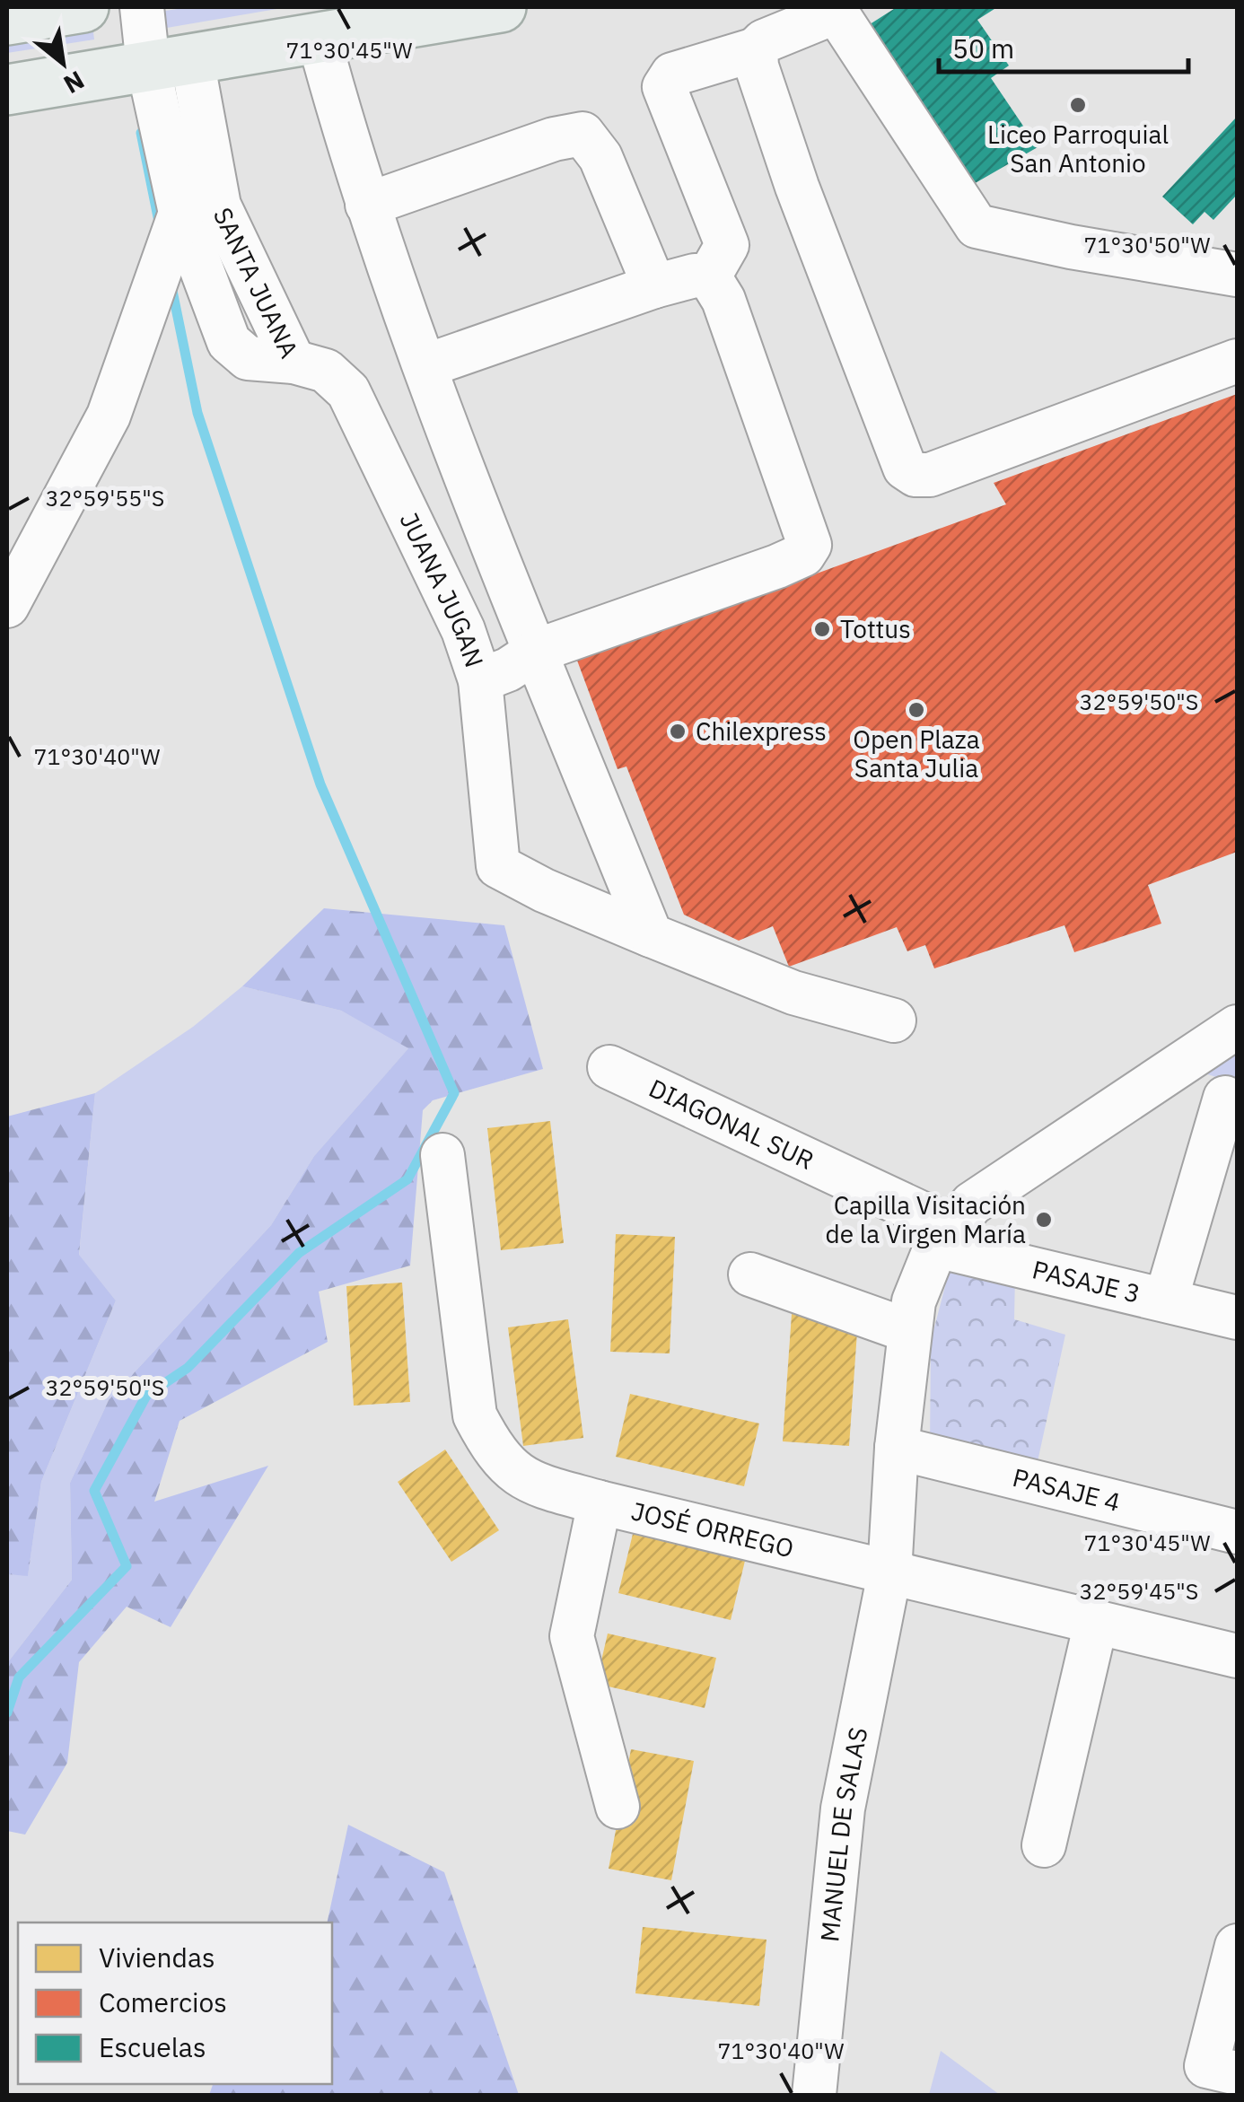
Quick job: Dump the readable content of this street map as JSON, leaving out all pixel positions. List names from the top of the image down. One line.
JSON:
{"streets":{"street":["SANTA JUANA","JUANA JUGAN","DIAGONAL SUR","PASAJE 3","PASAJE 4","JOSÉ ORREGO","MANUEL DE SALAS"]},"crossings":[["SANTA JUANA","JUANA JUGAN"],["DIAGONAL SUR","PASAJE 3"],["JOSÉ ORREGO","MANUEL DE SALAS"]],"places":["Liceo Parroquial San Antonio","Tottus","Open Plaza Santa Julia","Chilexpress","Capilla Visitación de la Virgen María"],"legend":["Viviendas","Comercios","Escuelas"],"scale_bar":"50 m","north":"bottom right","coordinates":["71°30'45\"W","71°30'50\"W","32°59'55\"S","32°59'50\"S","71°30'40\"W","32°59'45\"S"]}
